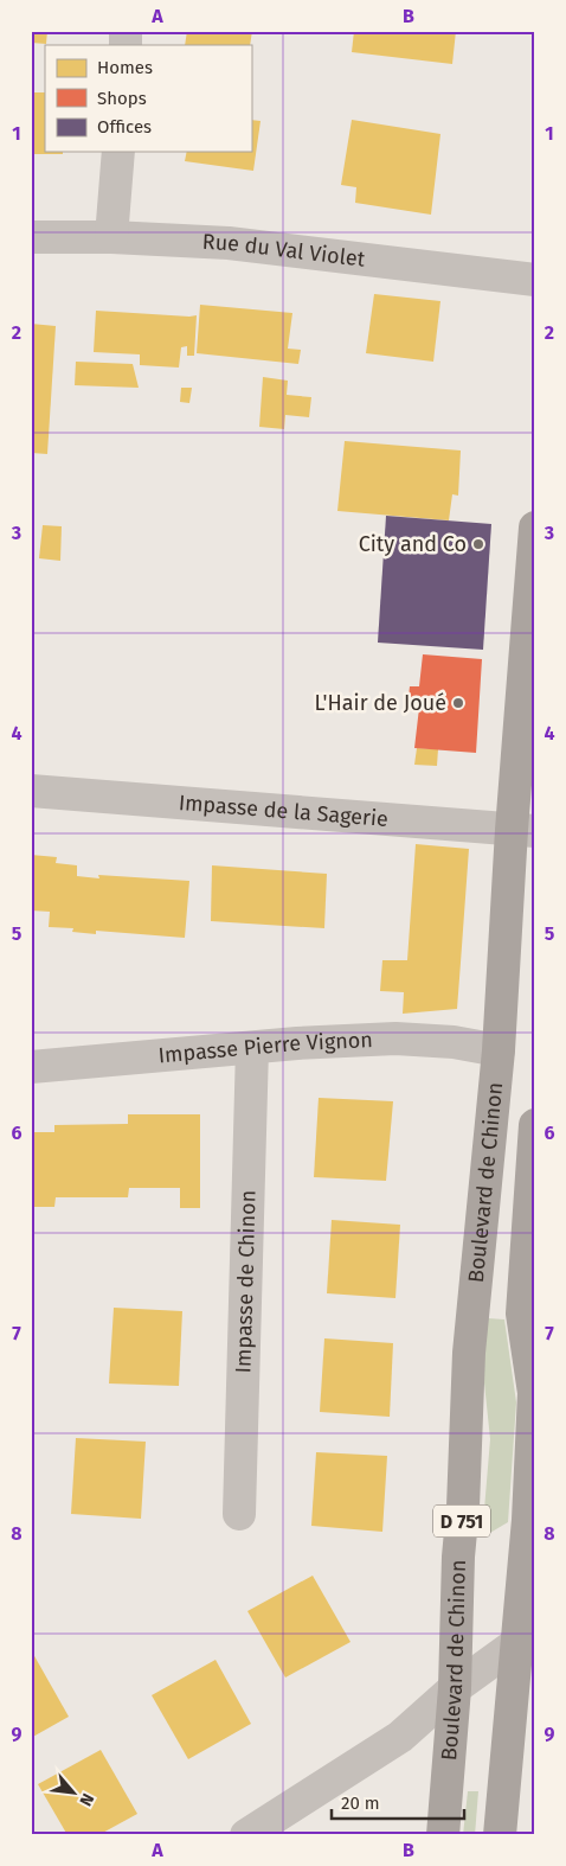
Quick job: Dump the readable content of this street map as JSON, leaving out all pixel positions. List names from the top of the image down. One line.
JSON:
{"streets":{"main road":["Boulevard de Chinon","D 751"],"street":["Rue du Val Violet","Impasse de la Sagerie","Impasse Pierre Vignon","Impasse de Chinon"]},"crossings":[["Impasse de la Sagerie","Boulevard de Chinon"],["Impasse Pierre Vignon","Boulevard de Chinon"],["Impasse Pierre Vignon","Impasse de Chinon"]],"places":["City and Co","L'Hair de Joué"],"legend":["Homes","Shops","Offices"],"scale_bar":"20 m","north":"bottom right","grid":{"columns":["A","B"],"rows":["1","2","3","4","5","6","7","8","9"]}}
